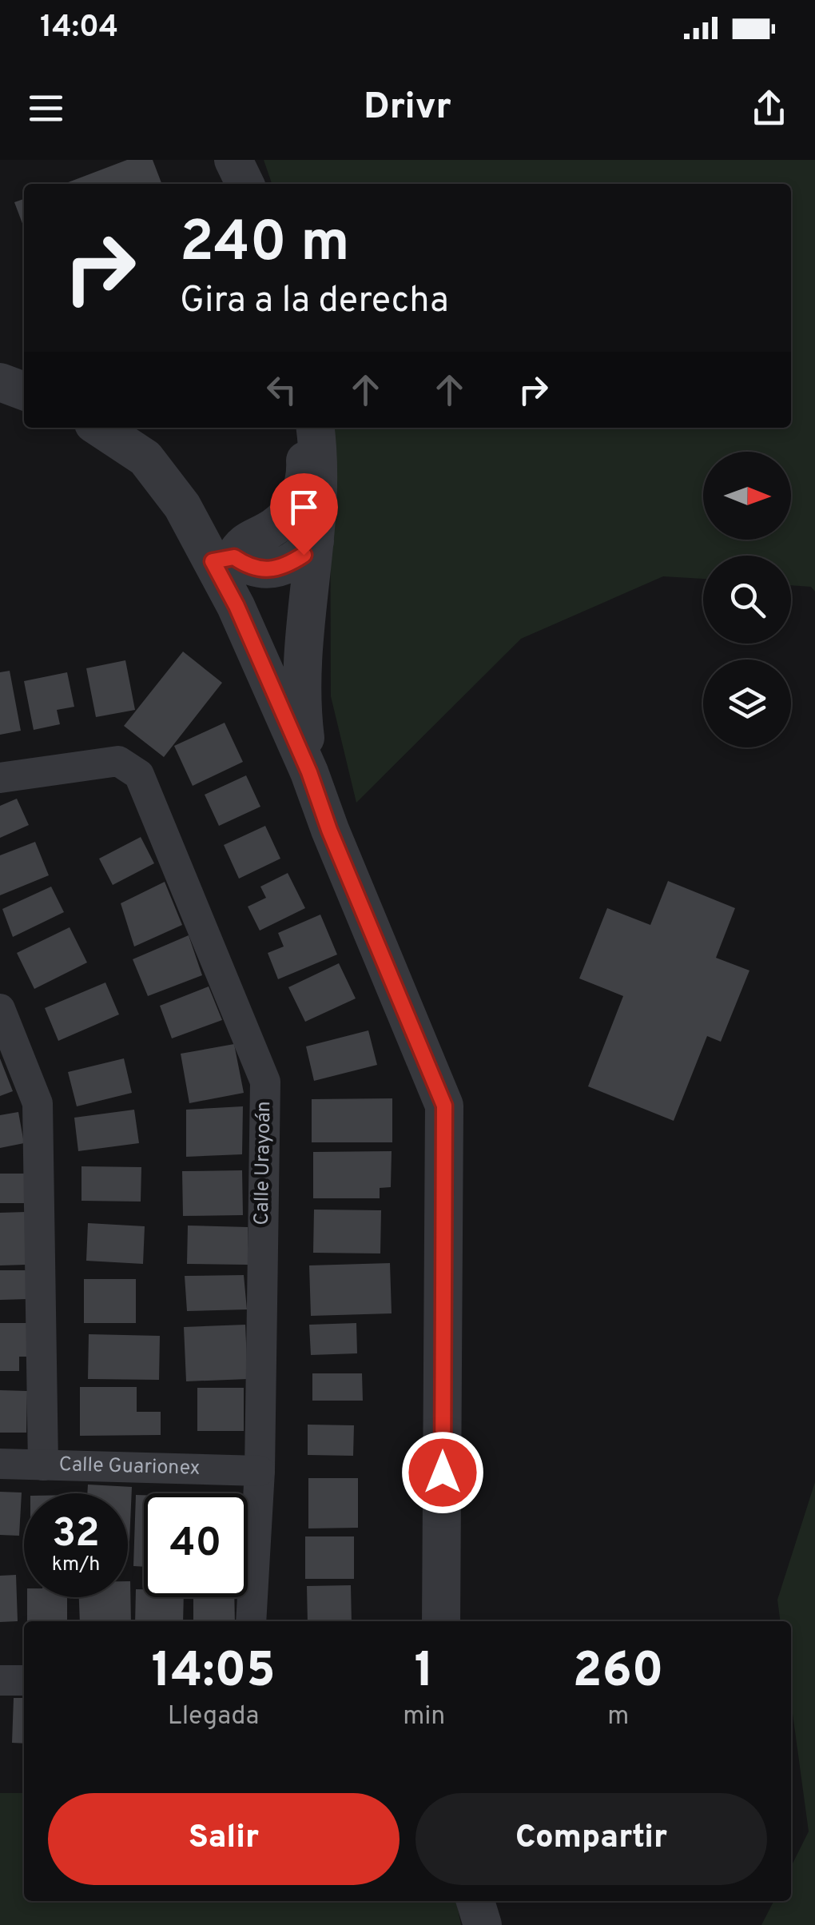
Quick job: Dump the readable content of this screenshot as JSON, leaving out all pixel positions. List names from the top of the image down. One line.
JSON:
{"streets":{"street":["Calle Urayoán","Calle Guarionex"]},"crossings":[["Calle Urayoán","Calle Guarionex"]],"north":"right","page":{"status":"14:04","header":"Drivr","turn":["240 m","Gira a la derecha"],"speed":"32 km/h","limit":"40","eta":["14:05","Llegada","1","min","260","m"],"buttons":["Salir","Compartir"]}}
